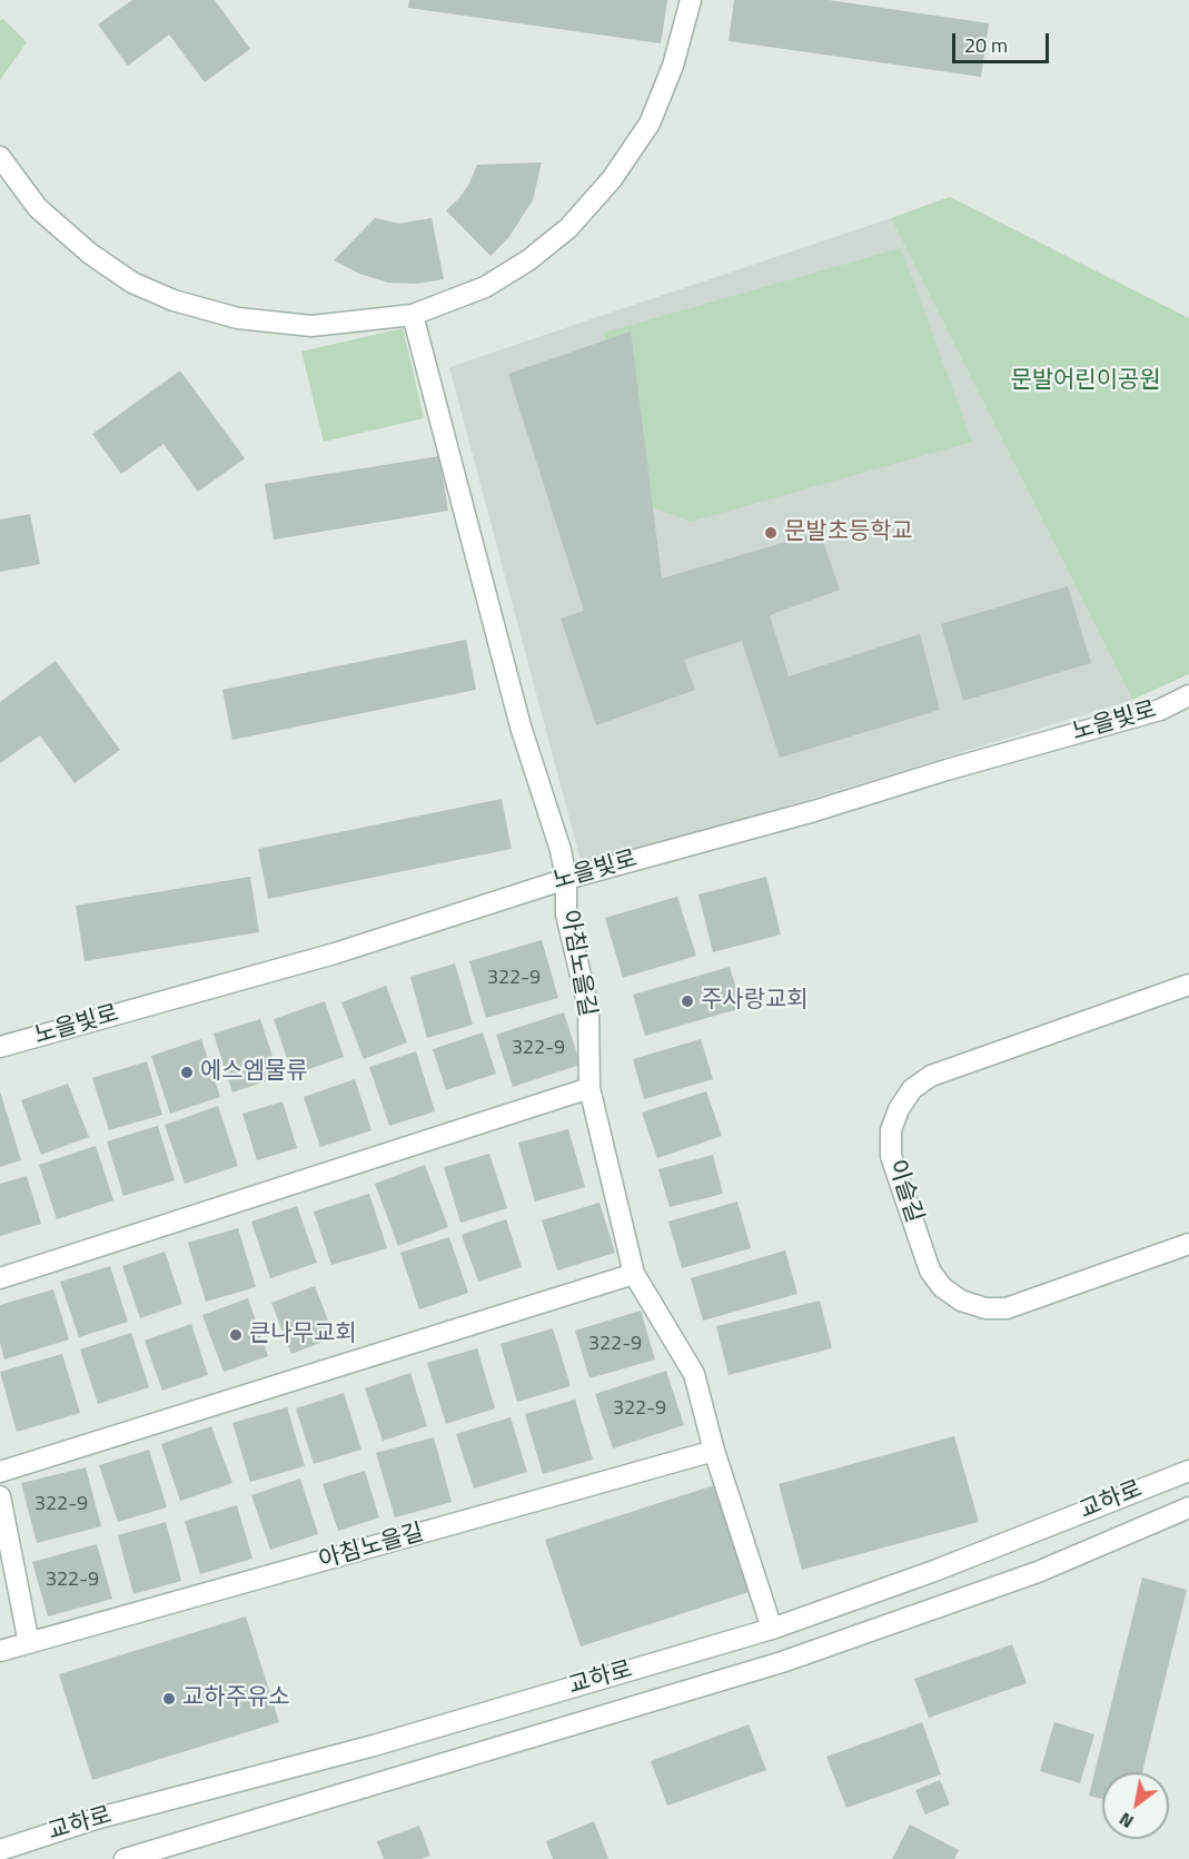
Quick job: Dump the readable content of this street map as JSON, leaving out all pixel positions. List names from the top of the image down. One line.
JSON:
{"streets":{"street":["노을빛로","아침노을길","이슬길","교하로"]},"crossings":[["노을빛로","아침노을길"],["아침노을길","교하로"]],"parks":["문발어린이공원"],"places":["문발초등학교","주사랑교회","에스엠물류","큰나무교회","교하주유소"],"house_numbers":["322-9","322-9","322-9","322-9","322-9","322-9"],"scale_bar":"20 m","north":"bottom left"}
